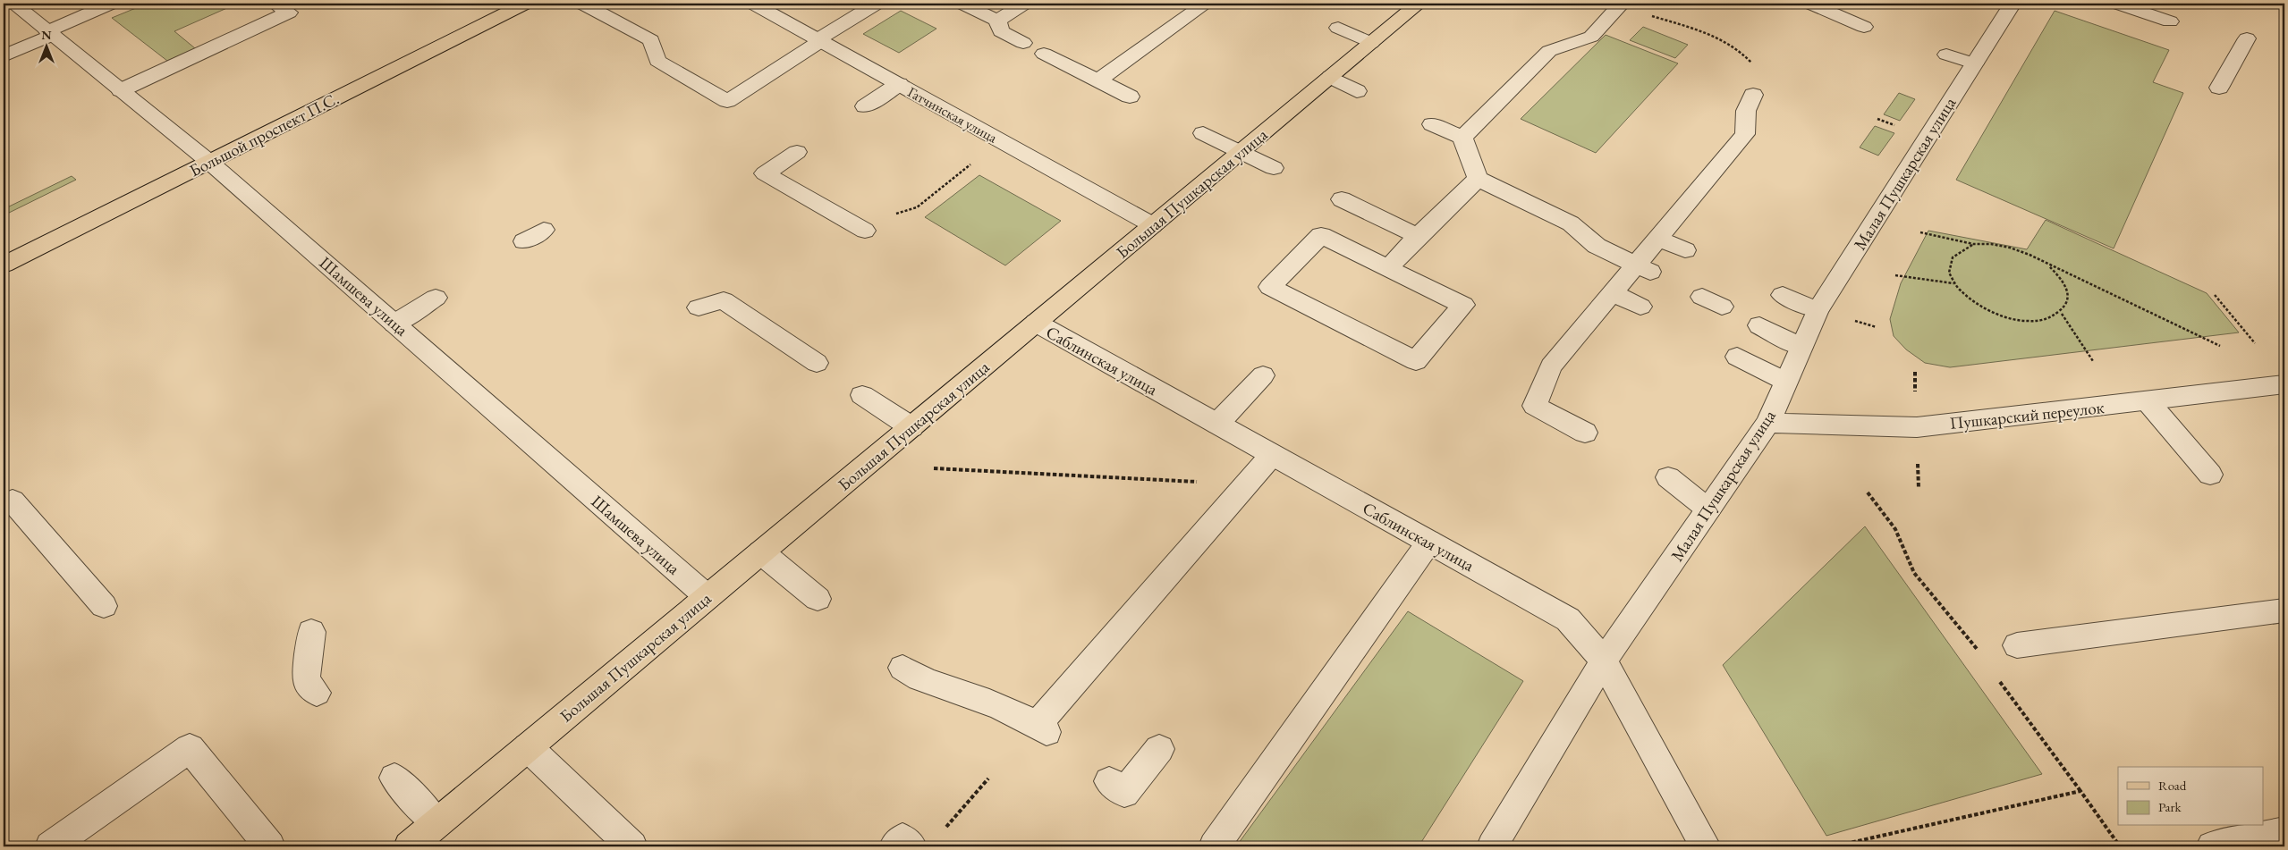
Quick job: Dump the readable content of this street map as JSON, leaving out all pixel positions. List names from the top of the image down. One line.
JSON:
{"streets":{"main road":["Большой проспект П.С.","Большая Пушкарская улица"],"street":["Гатчинская улица","Малая Пушкарская улица","Шамшева улица","Саблинская улица","Пушкарский переулок"]},"crossings":[["Гатчинская улица","Большая Пушкарская улица"],["Большой проспект П.С.","Шамшева улица"],["Малая Пушкарская улица","Саблинская улица"],["Малая Пушкарская улица","Пушкарский переулок"],["Большая Пушкарская улица","Шамшева улица"],["Большая Пушкарская улица","Саблинская улица"]],"legend":["Road","Park"],"north":"top"}
